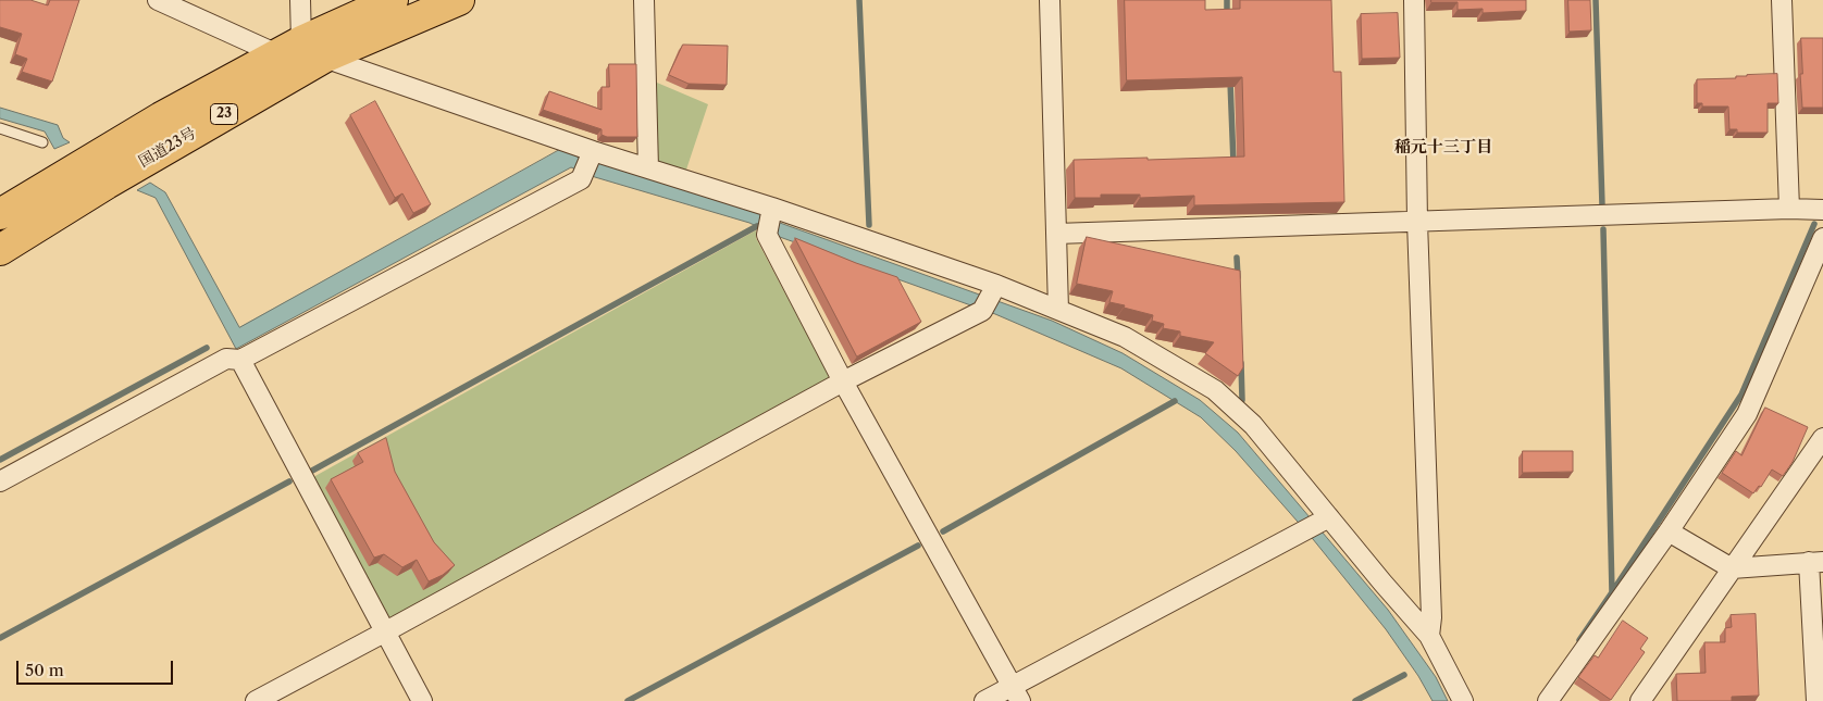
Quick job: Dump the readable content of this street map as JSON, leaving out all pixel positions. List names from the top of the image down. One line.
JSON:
{"streets":{"highway":["23","国道23号"]},"districts":["稲元十三丁目"],"scale_bar":"50 m"}
